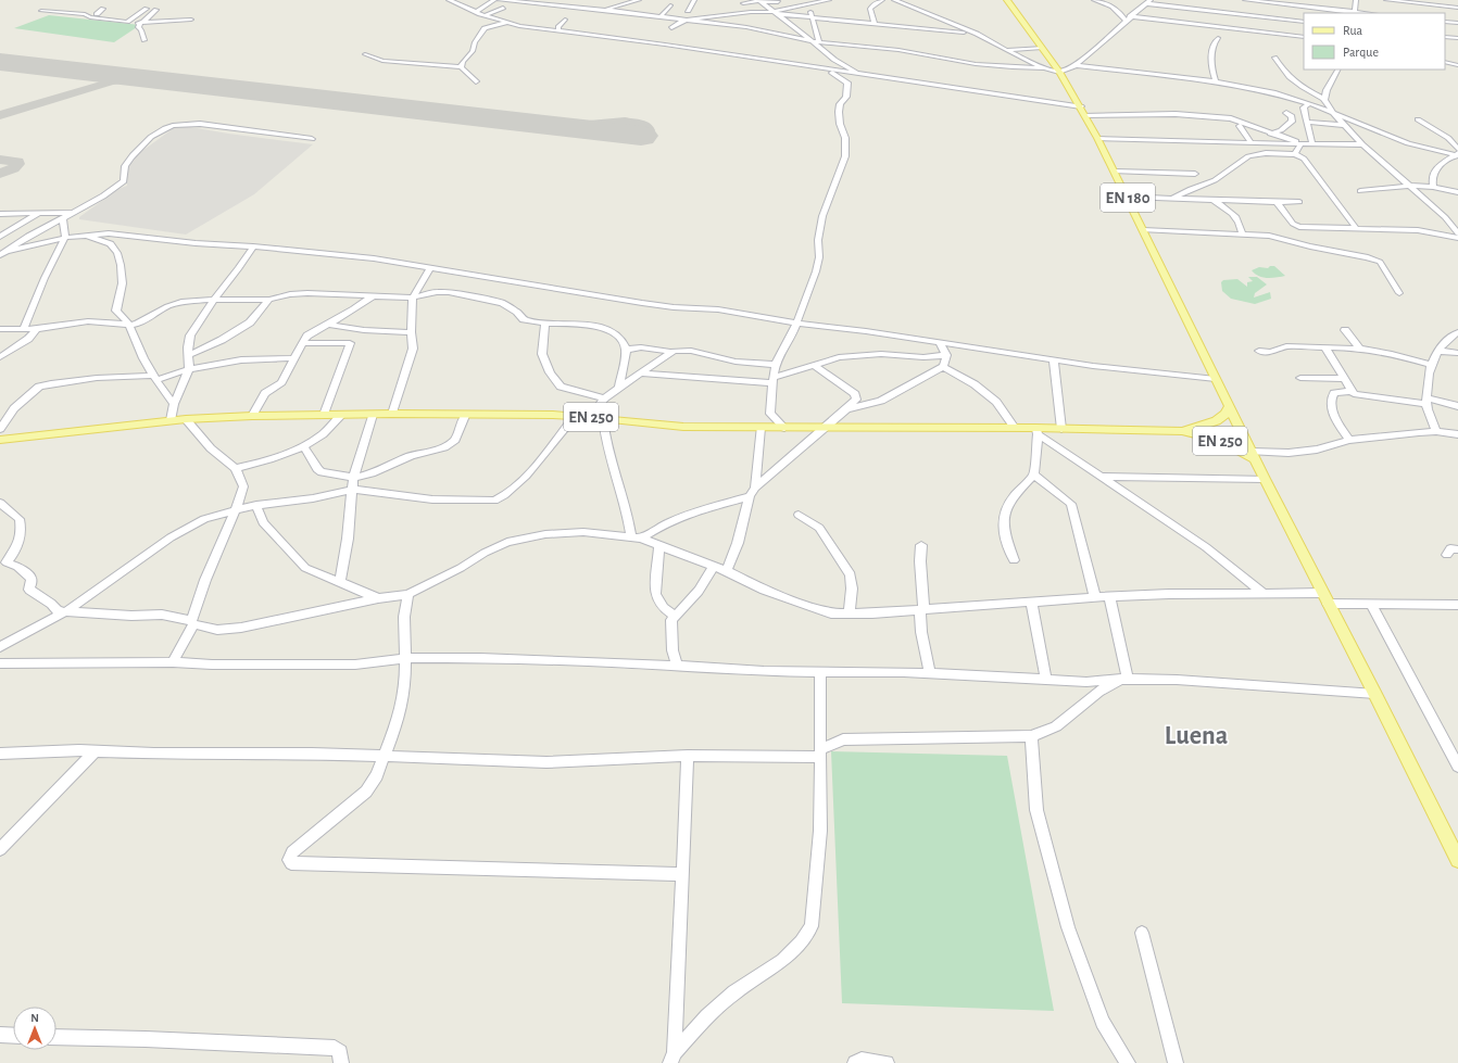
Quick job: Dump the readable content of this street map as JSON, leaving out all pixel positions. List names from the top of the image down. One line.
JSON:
{"streets":{"main road":["EN 180","EN 250"]},"crossings":[["EN 180","EN 250"]],"districts":["Luena"],"legend":["Rua","Parque"],"north":"top"}
